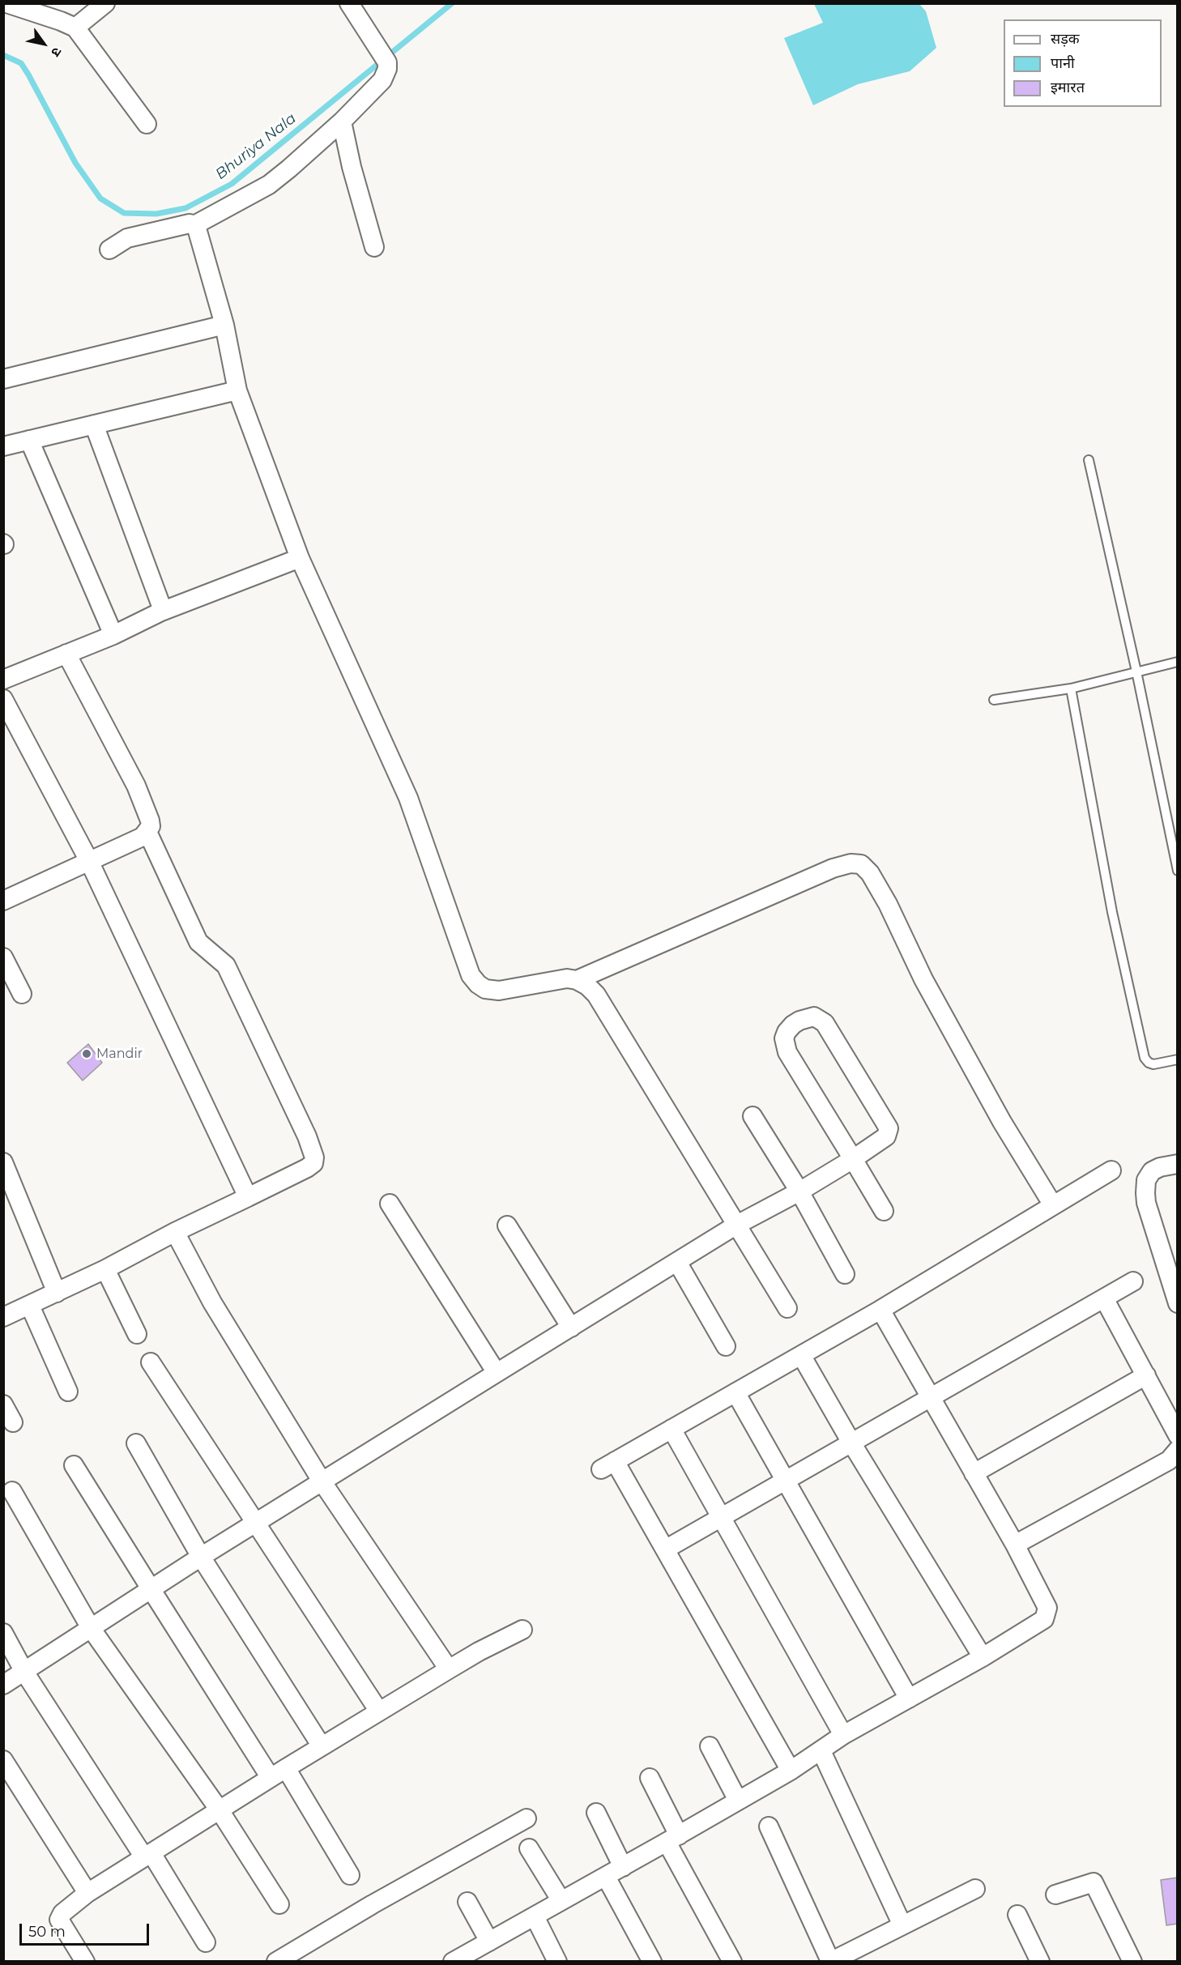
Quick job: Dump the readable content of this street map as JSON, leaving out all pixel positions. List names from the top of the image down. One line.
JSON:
{"water":["Bhuriya Nala"],"places":["Mandir"],"legend":["सड़क","पानी","इमारत"],"scale_bar":"50 m","north":"bottom right"}
